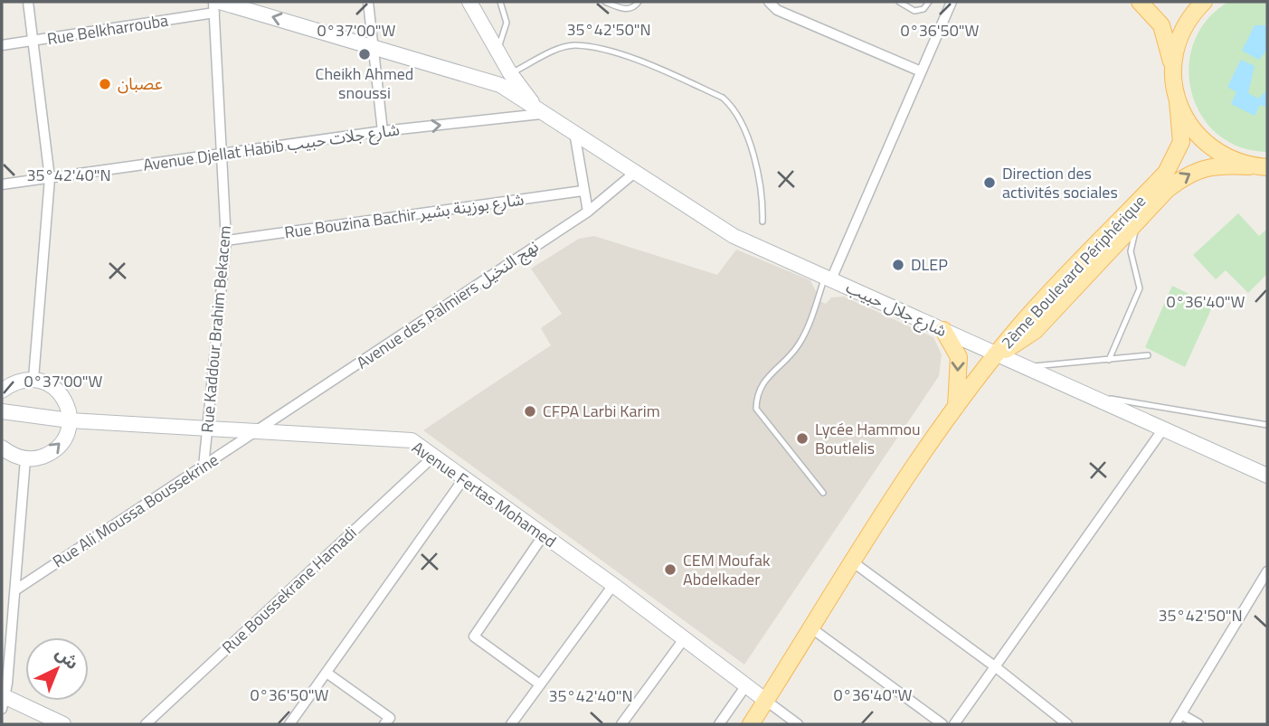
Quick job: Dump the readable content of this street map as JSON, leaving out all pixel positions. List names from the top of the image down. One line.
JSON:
{"streets":{"main road":["2ème Boulevard Périphérique"],"street":["Rue Belkharrouba","Avenue Djellat Habib شارع جلات حبيب","Rue Bouzina Bachir شارع بوزينة بشير","Avenue des Palmiers نهج النخيل","شارع جلال حبيب","Rue Kaddour Brahim Bekacem","Avenue Fertas Mohamed","Rue Ali Moussa Boussekrine","Rue Boussekrane Hamadi"]},"crossings":[["Rue Belkharrouba","شارع جلال حبيب"],["Rue Belkharrouba","Rue Kaddour Brahim Bekacem"],["Avenue Djellat Habib شارع جلات حبيب","شارع جلال حبيب"],["Avenue Djellat Habib شارع جلات حبيب","Rue Kaddour Brahim Bekacem"],["Rue Bouzina Bachir شارع بوزينة بشير","Rue Kaddour Brahim Bekacem"],["2ème Boulevard Périphérique","شارع جلال حبيب"],["Avenue des Palmiers نهج النخيل","شارع جلال حبيب"],["Avenue des Palmiers نهج النخيل","Avenue Fertas Mohamed"],["Avenue des Palmiers نهج النخيل","Rue Ali Moussa Boussekrine"],["شارع جلال حبيب","Rue Kaddour Brahim Bekacem"],["Rue Kaddour Brahim Bekacem","Avenue Fertas Mohamed"],["Rue Kaddour Brahim Bekacem","Rue Ali Moussa Boussekrine"],["Avenue Fertas Mohamed","Rue Ali Moussa Boussekrine"],["Avenue Fertas Mohamed","Rue Boussekrane Hamadi"]],"places":["Cheikh Ahmed snoussi","عصبان","Direction des activités sociales","DLEP","CFPA Larbi Karim","Lycée Hammou Boutlelis","CEM Moufak Abdelkader"],"north":"top right","coordinates":["35°42'50\"N","0°37'00\"W","0°36'50\"W","35°42'40\"N","0°36'40\"W"]}
